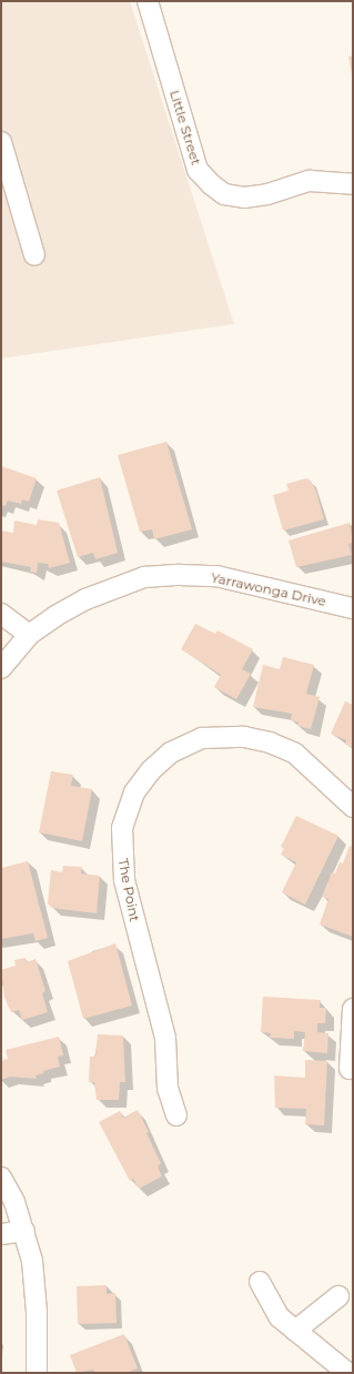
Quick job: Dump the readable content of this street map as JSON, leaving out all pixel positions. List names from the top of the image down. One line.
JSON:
{"streets":{"street":["Little Street","Yarrawonga Drive","The Point"]}}
